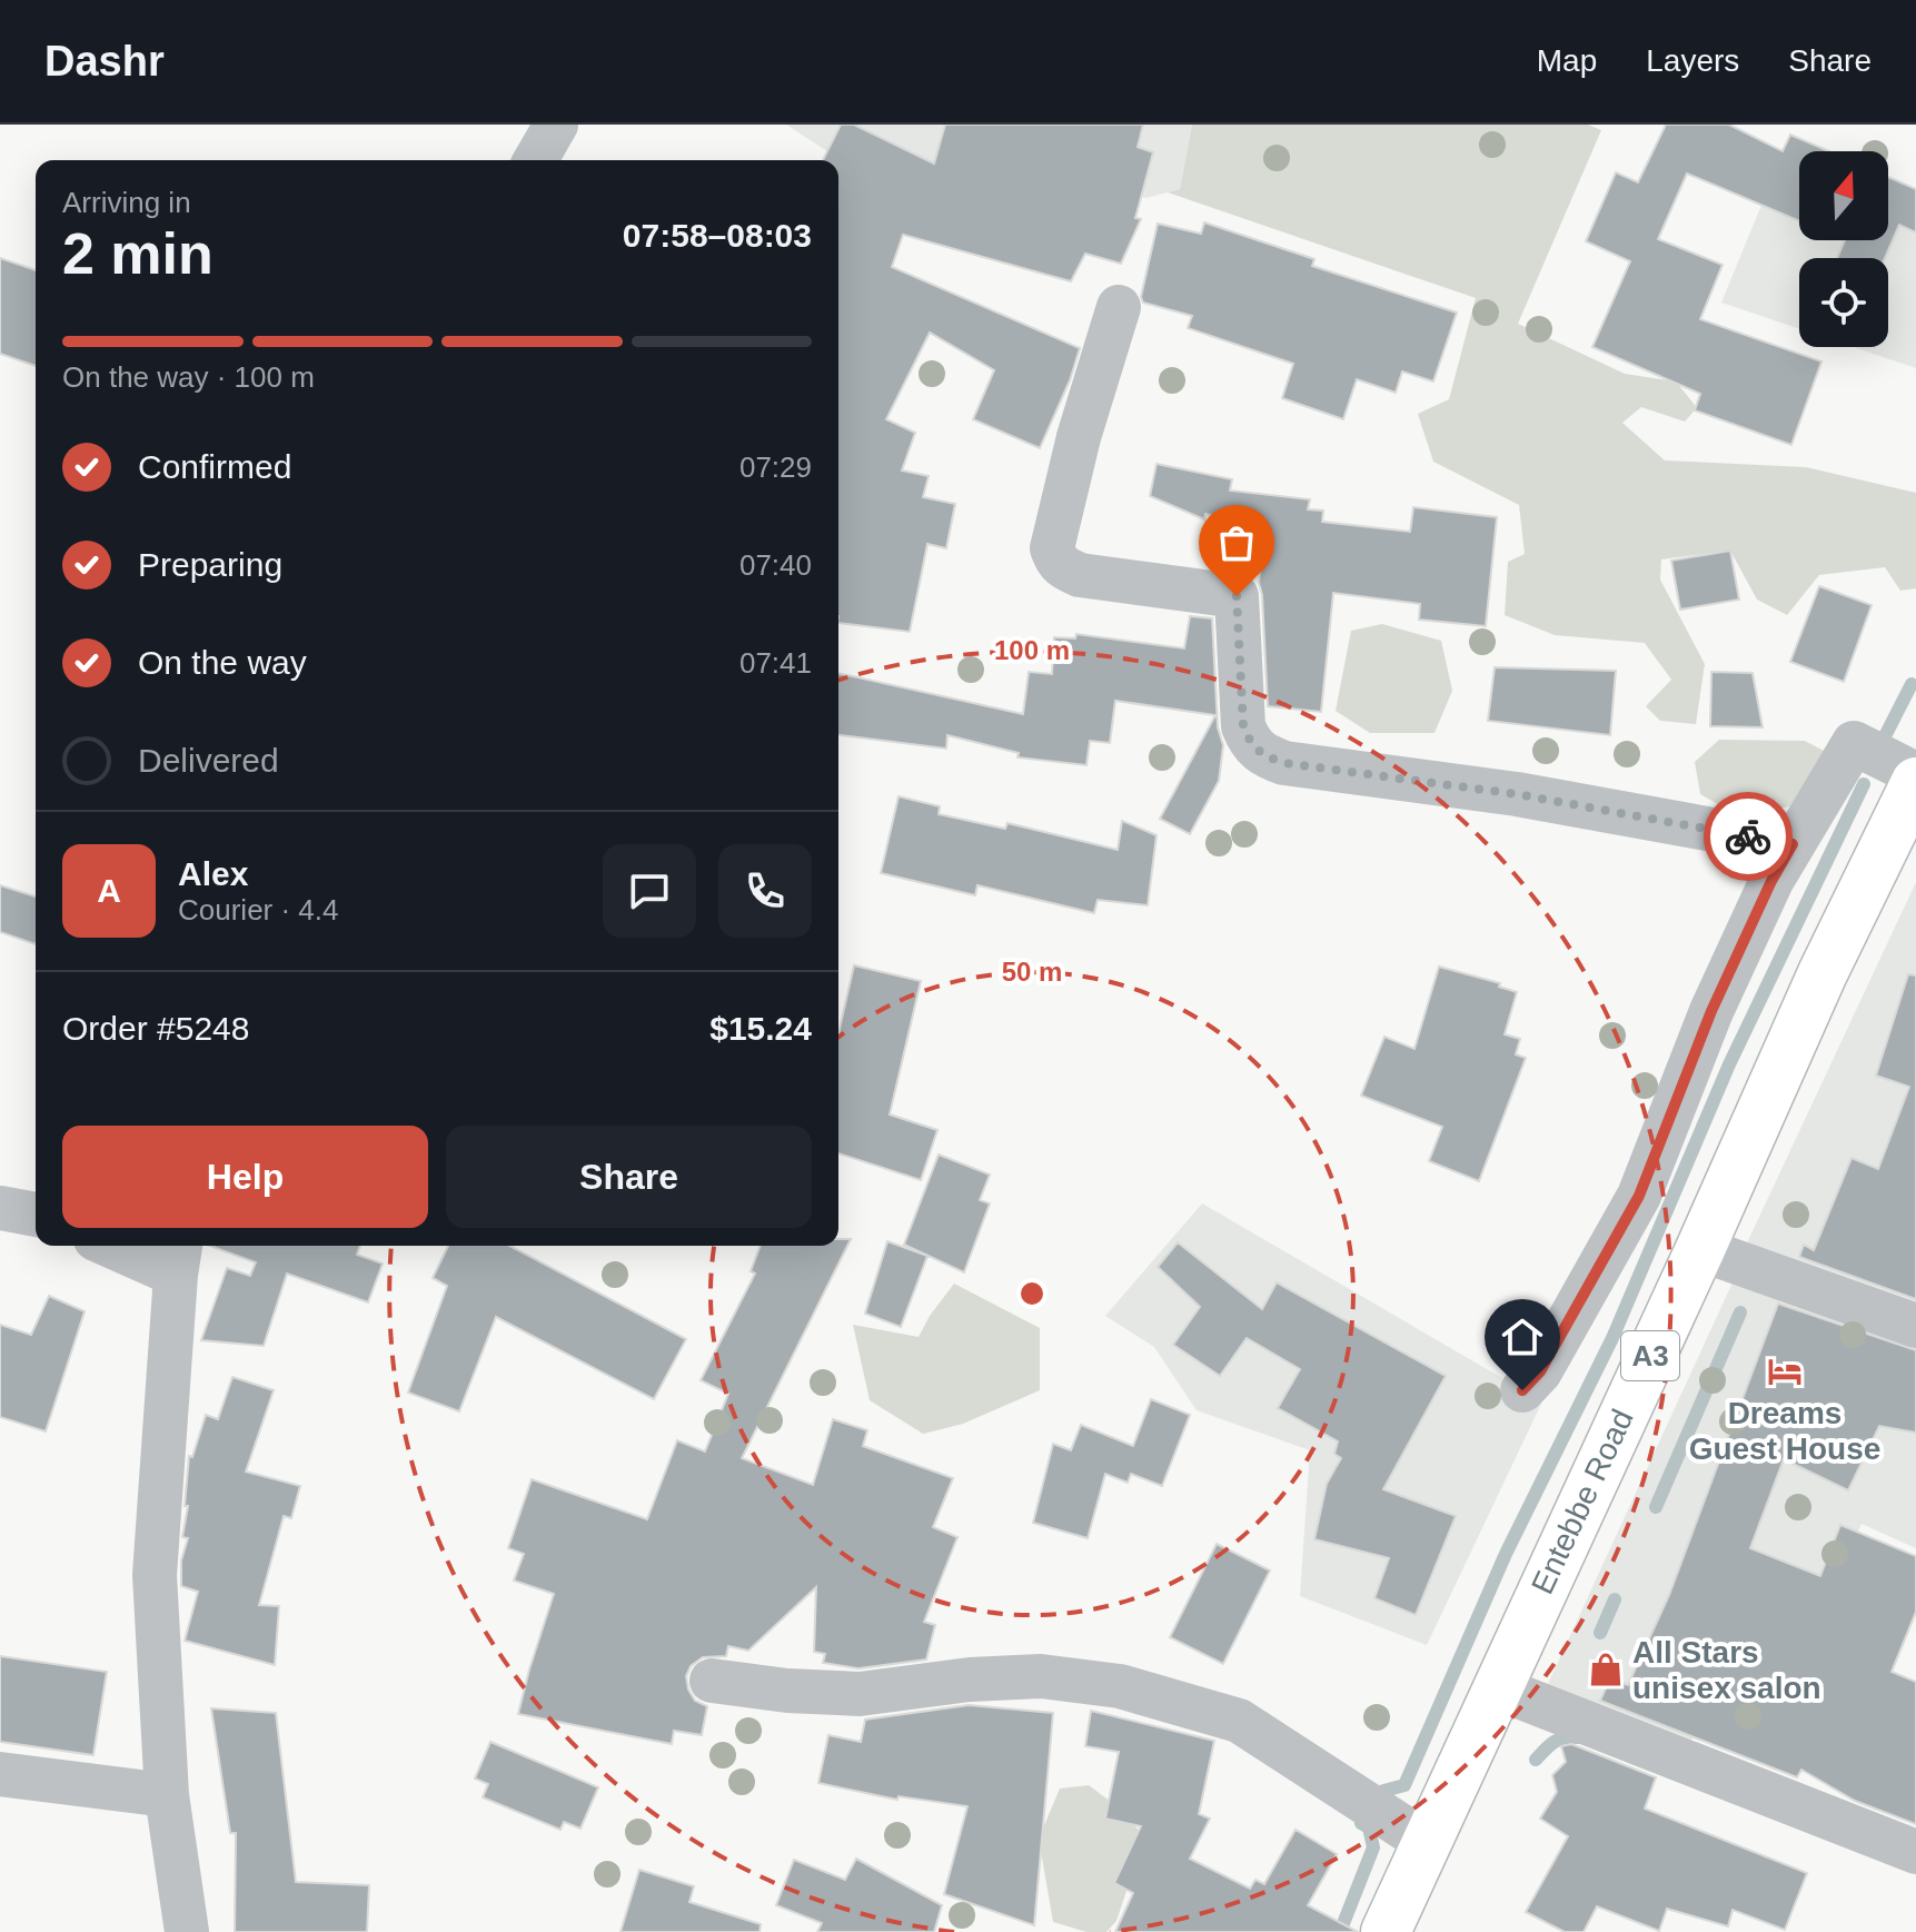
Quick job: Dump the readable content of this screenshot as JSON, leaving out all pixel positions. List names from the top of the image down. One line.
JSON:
{"streets":{"main road":["A3","Entebbe Road"]},"places":{"hotel":["Dreams Guest House"],"shop":["All Stars unisex salon"]},"north":"top","page":{"header":"Dashr","nav":["Map","Layers","Share"],"heading":["2 min","Arriving in","07:58–08:03"],"panel":["Alex","Courier · 4.4","Order #5248","$15.24"],"bar":"On the way · 100 m","list":[["Confirmed","07:29"],["Preparing","07:40"],["On the way","07:41"],"Delivered"],"round":"A","buttons":["Help","Share"]},"rings":["100 m","50 m"]}
